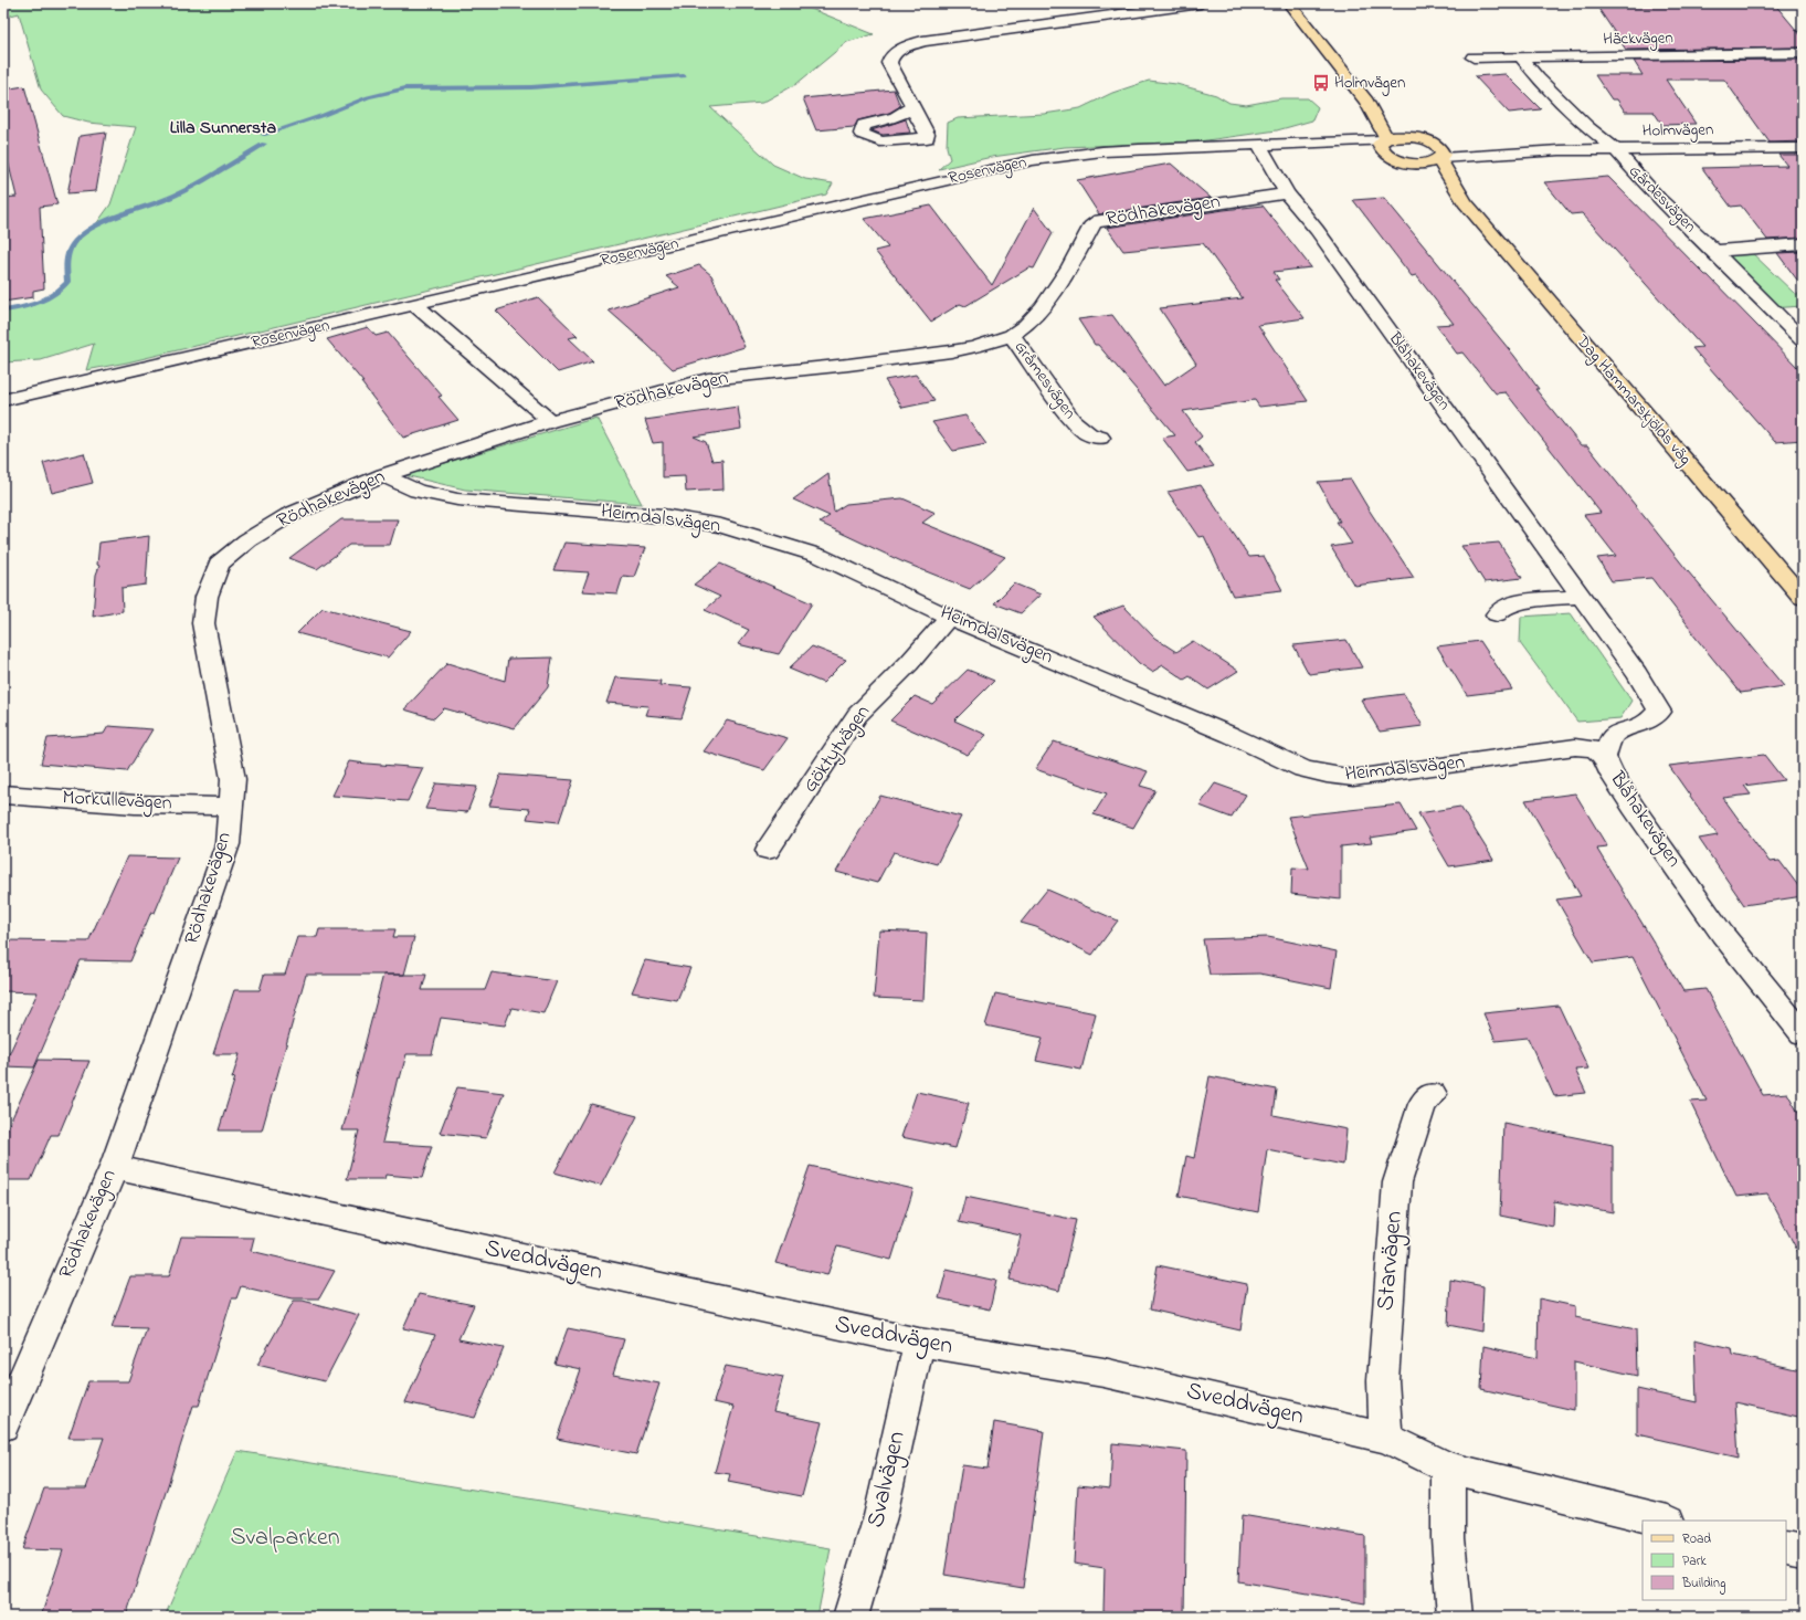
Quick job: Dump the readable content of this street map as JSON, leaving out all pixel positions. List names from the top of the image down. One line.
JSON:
{"streets":{"main road":["Dag Hammarskjölds väg"],"street":["Häckvägen","Holmvägen","Rosenvägen","Gärdesvägen","Rödhakevägen","Blåhakevägen","Gråmesvägen","Heimdalsvägen","Göktytvägen","Morkullevägen","Sveddvägen","Starvägen","Svalvägen"]},"crossings":[["Häckvägen","Gärdesvägen"],["Holmvägen","Gärdesvägen"],["Holmvägen","Dag Hammarskjölds väg"],["Rosenvägen","Blåhakevägen"],["Rosenvägen","Dag Hammarskjölds väg"],["Rödhakevägen","Blåhakevägen"],["Rödhakevägen","Gråmesvägen"],["Rödhakevägen","Heimdalsvägen"],["Rödhakevägen","Morkullevägen"],["Rödhakevägen","Sveddvägen"],["Blåhakevägen","Heimdalsvägen"],["Heimdalsvägen","Göktytvägen"],["Sveddvägen","Starvägen"],["Sveddvägen","Svalvägen"]],"districts":["Lilla Sunnersta"],"parks":["Svalparken"],"places":{"bus stop":["Holmvägen"]},"legend":["Road","Park","Building"]}
